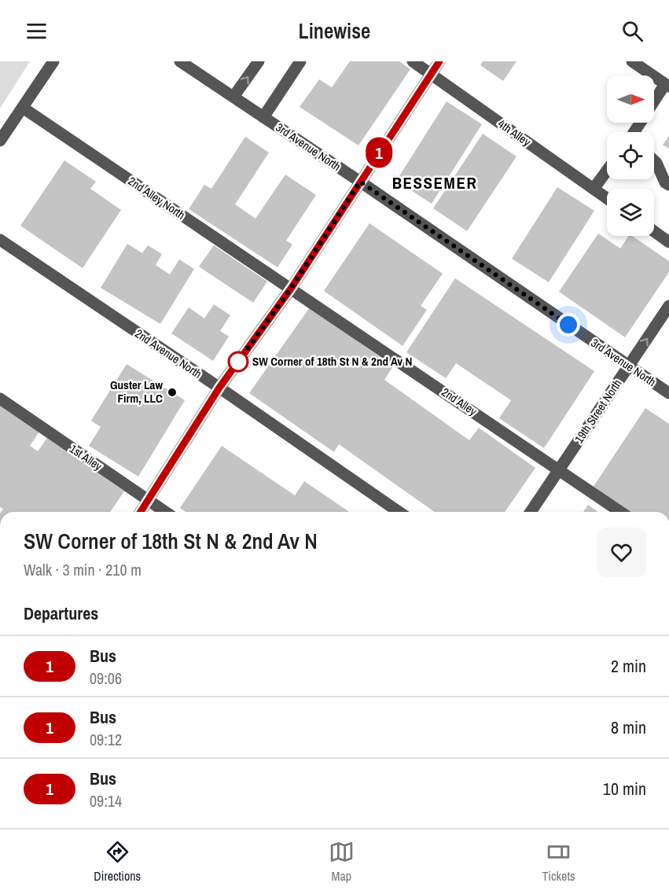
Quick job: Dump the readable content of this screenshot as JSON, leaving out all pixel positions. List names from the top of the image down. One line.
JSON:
{"streets":{"street":["4th Alley","3rd Avenue North","2nd Alley North","2nd Avenue North","2nd Alley","19th Street North","1st Alley"]},"crossings":[["3rd Avenue North","19th Street North"],["2nd Alley North","2nd Alley"],["2nd Alley","19th Street North"]],"districts":["BESSEMER"],"places":["SW Corner of 18th St N & 2nd Av N","Guster Law Firm, LLC"],"lines":["bus line 1"],"north":"right","page":{"header":"Linewise","on_map":"1","heading":[["SW Corner of 18th St N & 2nd Av N","Walk · 3 min · 210 m"],"Departures"],"list":[{"mark":"1","name":"Bus","note":"09:06","value":"2 min"},{"mark":"1","name":"Bus","note":"09:12","value":"8 min"},{"mark":"1","name":"Bus","note":"09:14","value":"10 min"}],"tabs":["Directions","Map","Tickets"]}}
